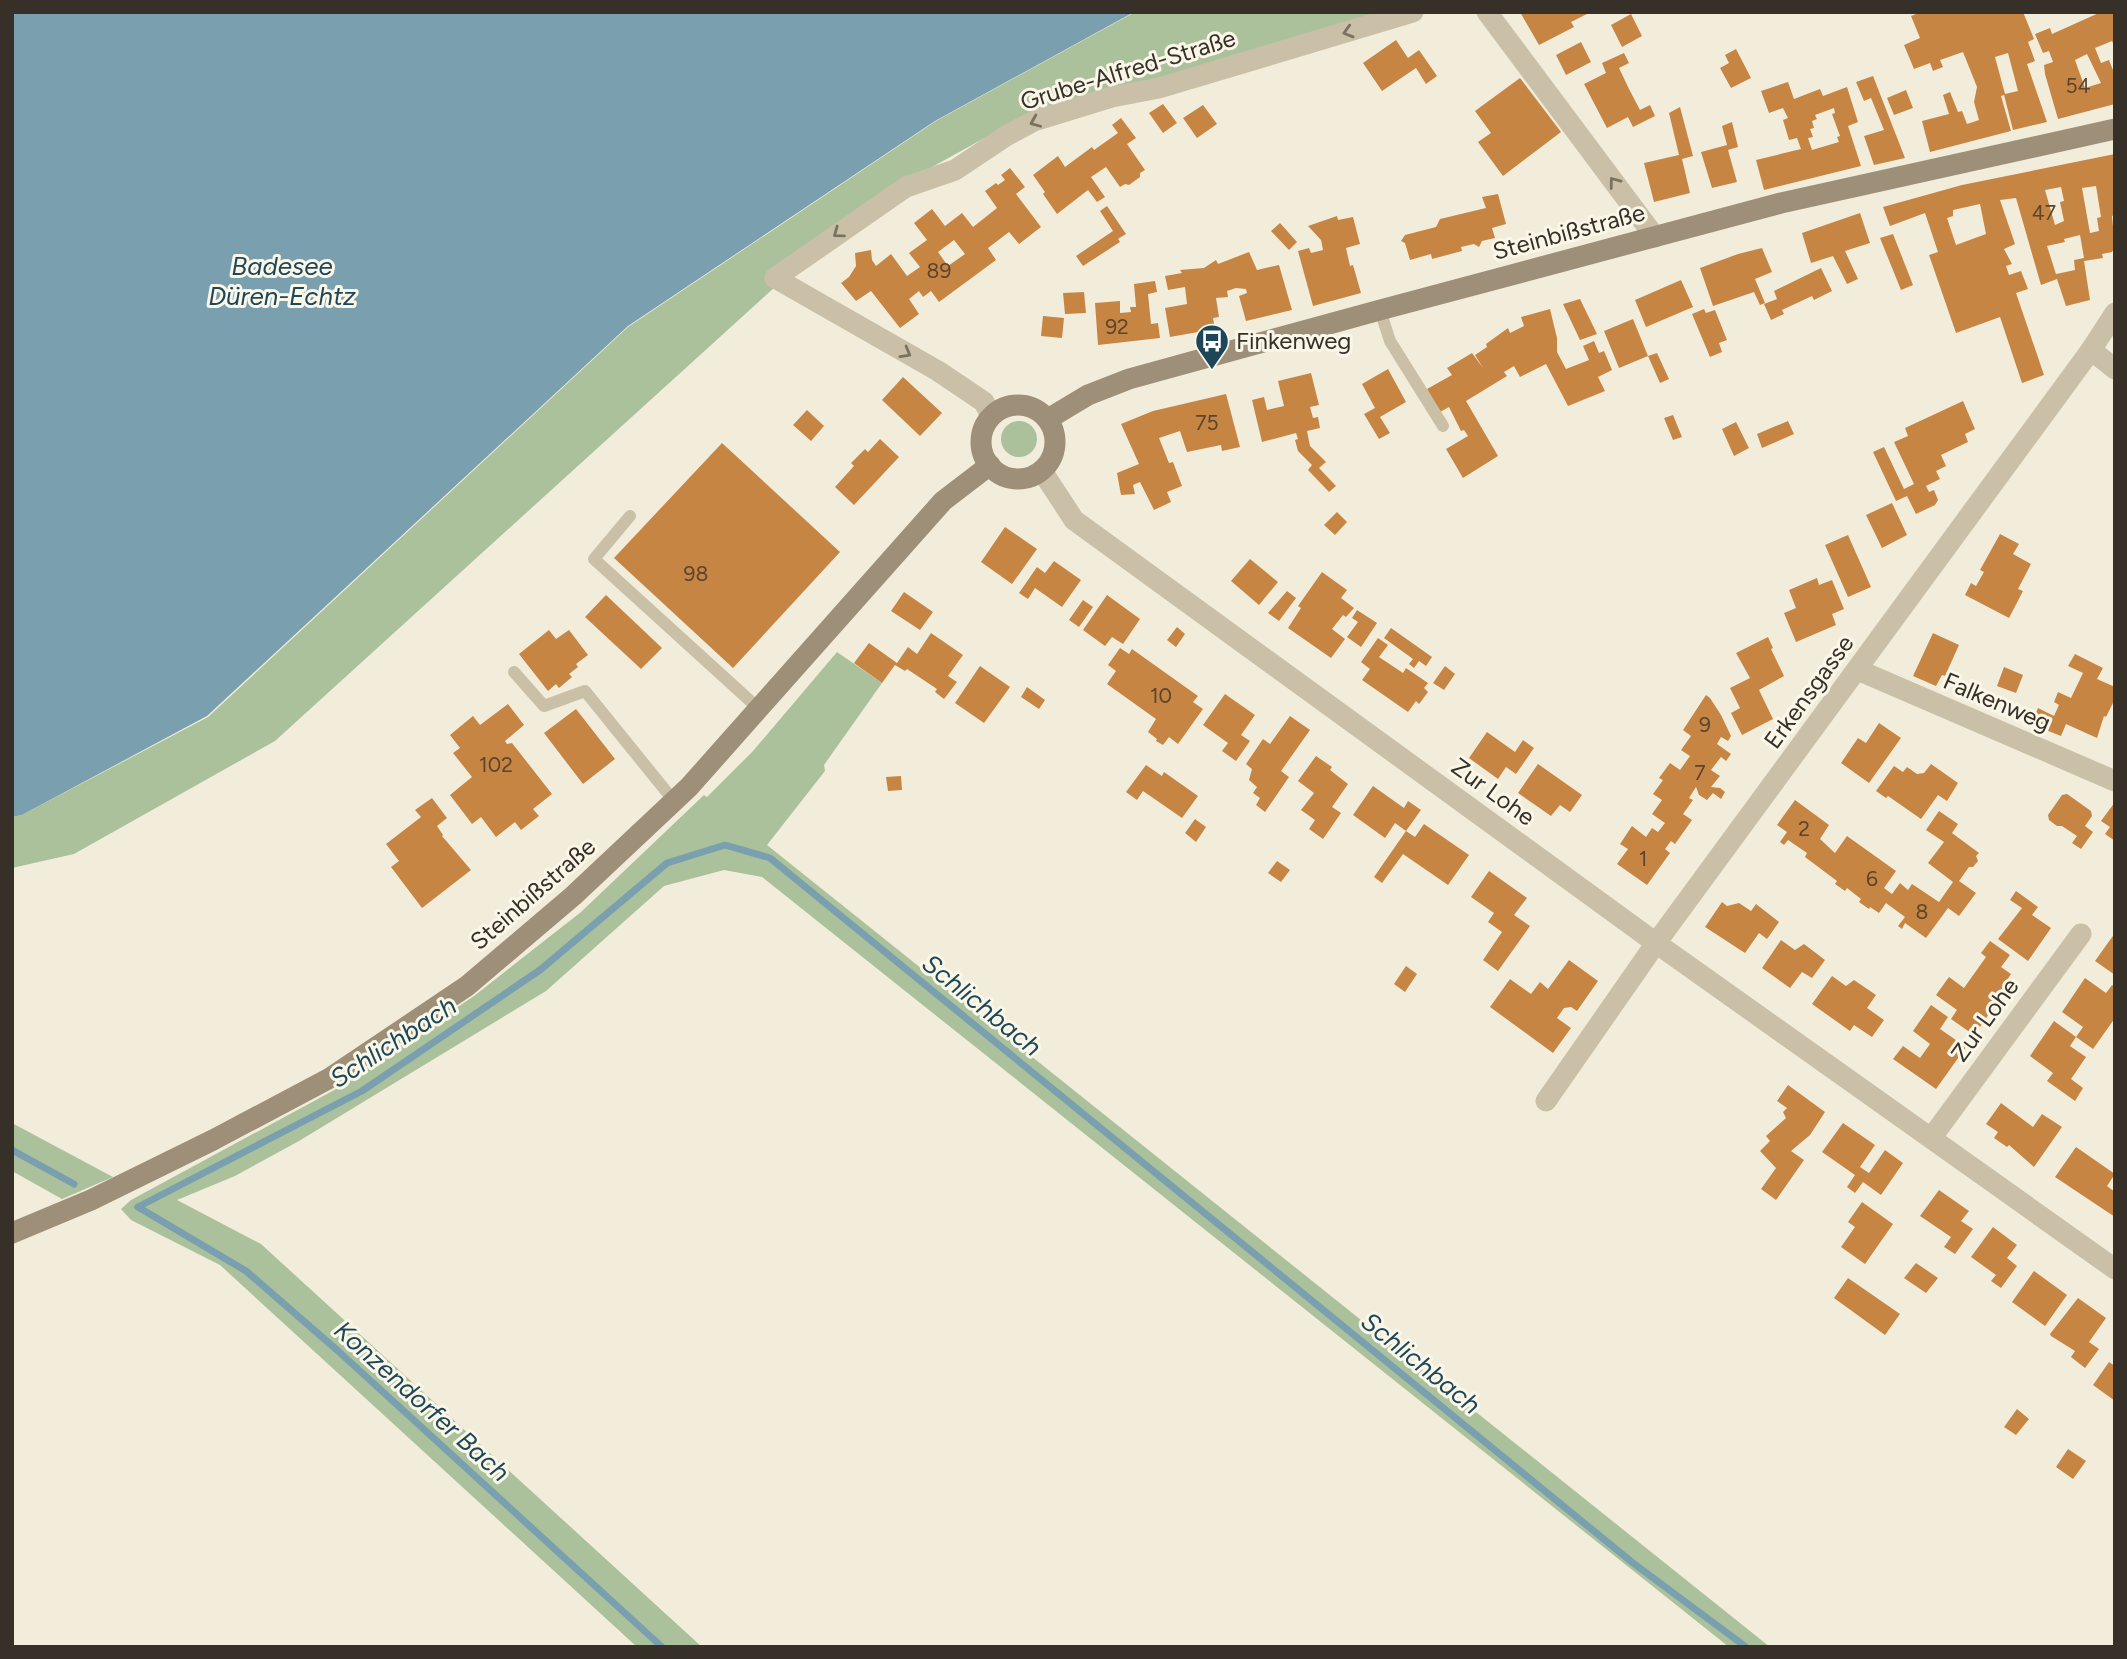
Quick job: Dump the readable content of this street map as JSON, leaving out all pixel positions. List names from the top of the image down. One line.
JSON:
{"streets":{"street":["Grube-Alfred-Straße","Steinbißstraße","Erkensgasse","Falkenweg","Zur Lohe"]},"crossings":[["Grube-Alfred-Straße","Steinbißstraße"],["Grube-Alfred-Straße","Zur Lohe"],["Steinbißstraße","Zur Lohe"],["Erkensgasse","Falkenweg"],["Erkensgasse","Zur Lohe"]],"water":["Badesee Düren-Echtz","Schlichbach","Konzendorfer Bach"],"places":{"bus stop":["Finkenweg"]},"house_numbers":["54","47","89","92","75","98","10","9","102","7","2","1","6","8"]}
